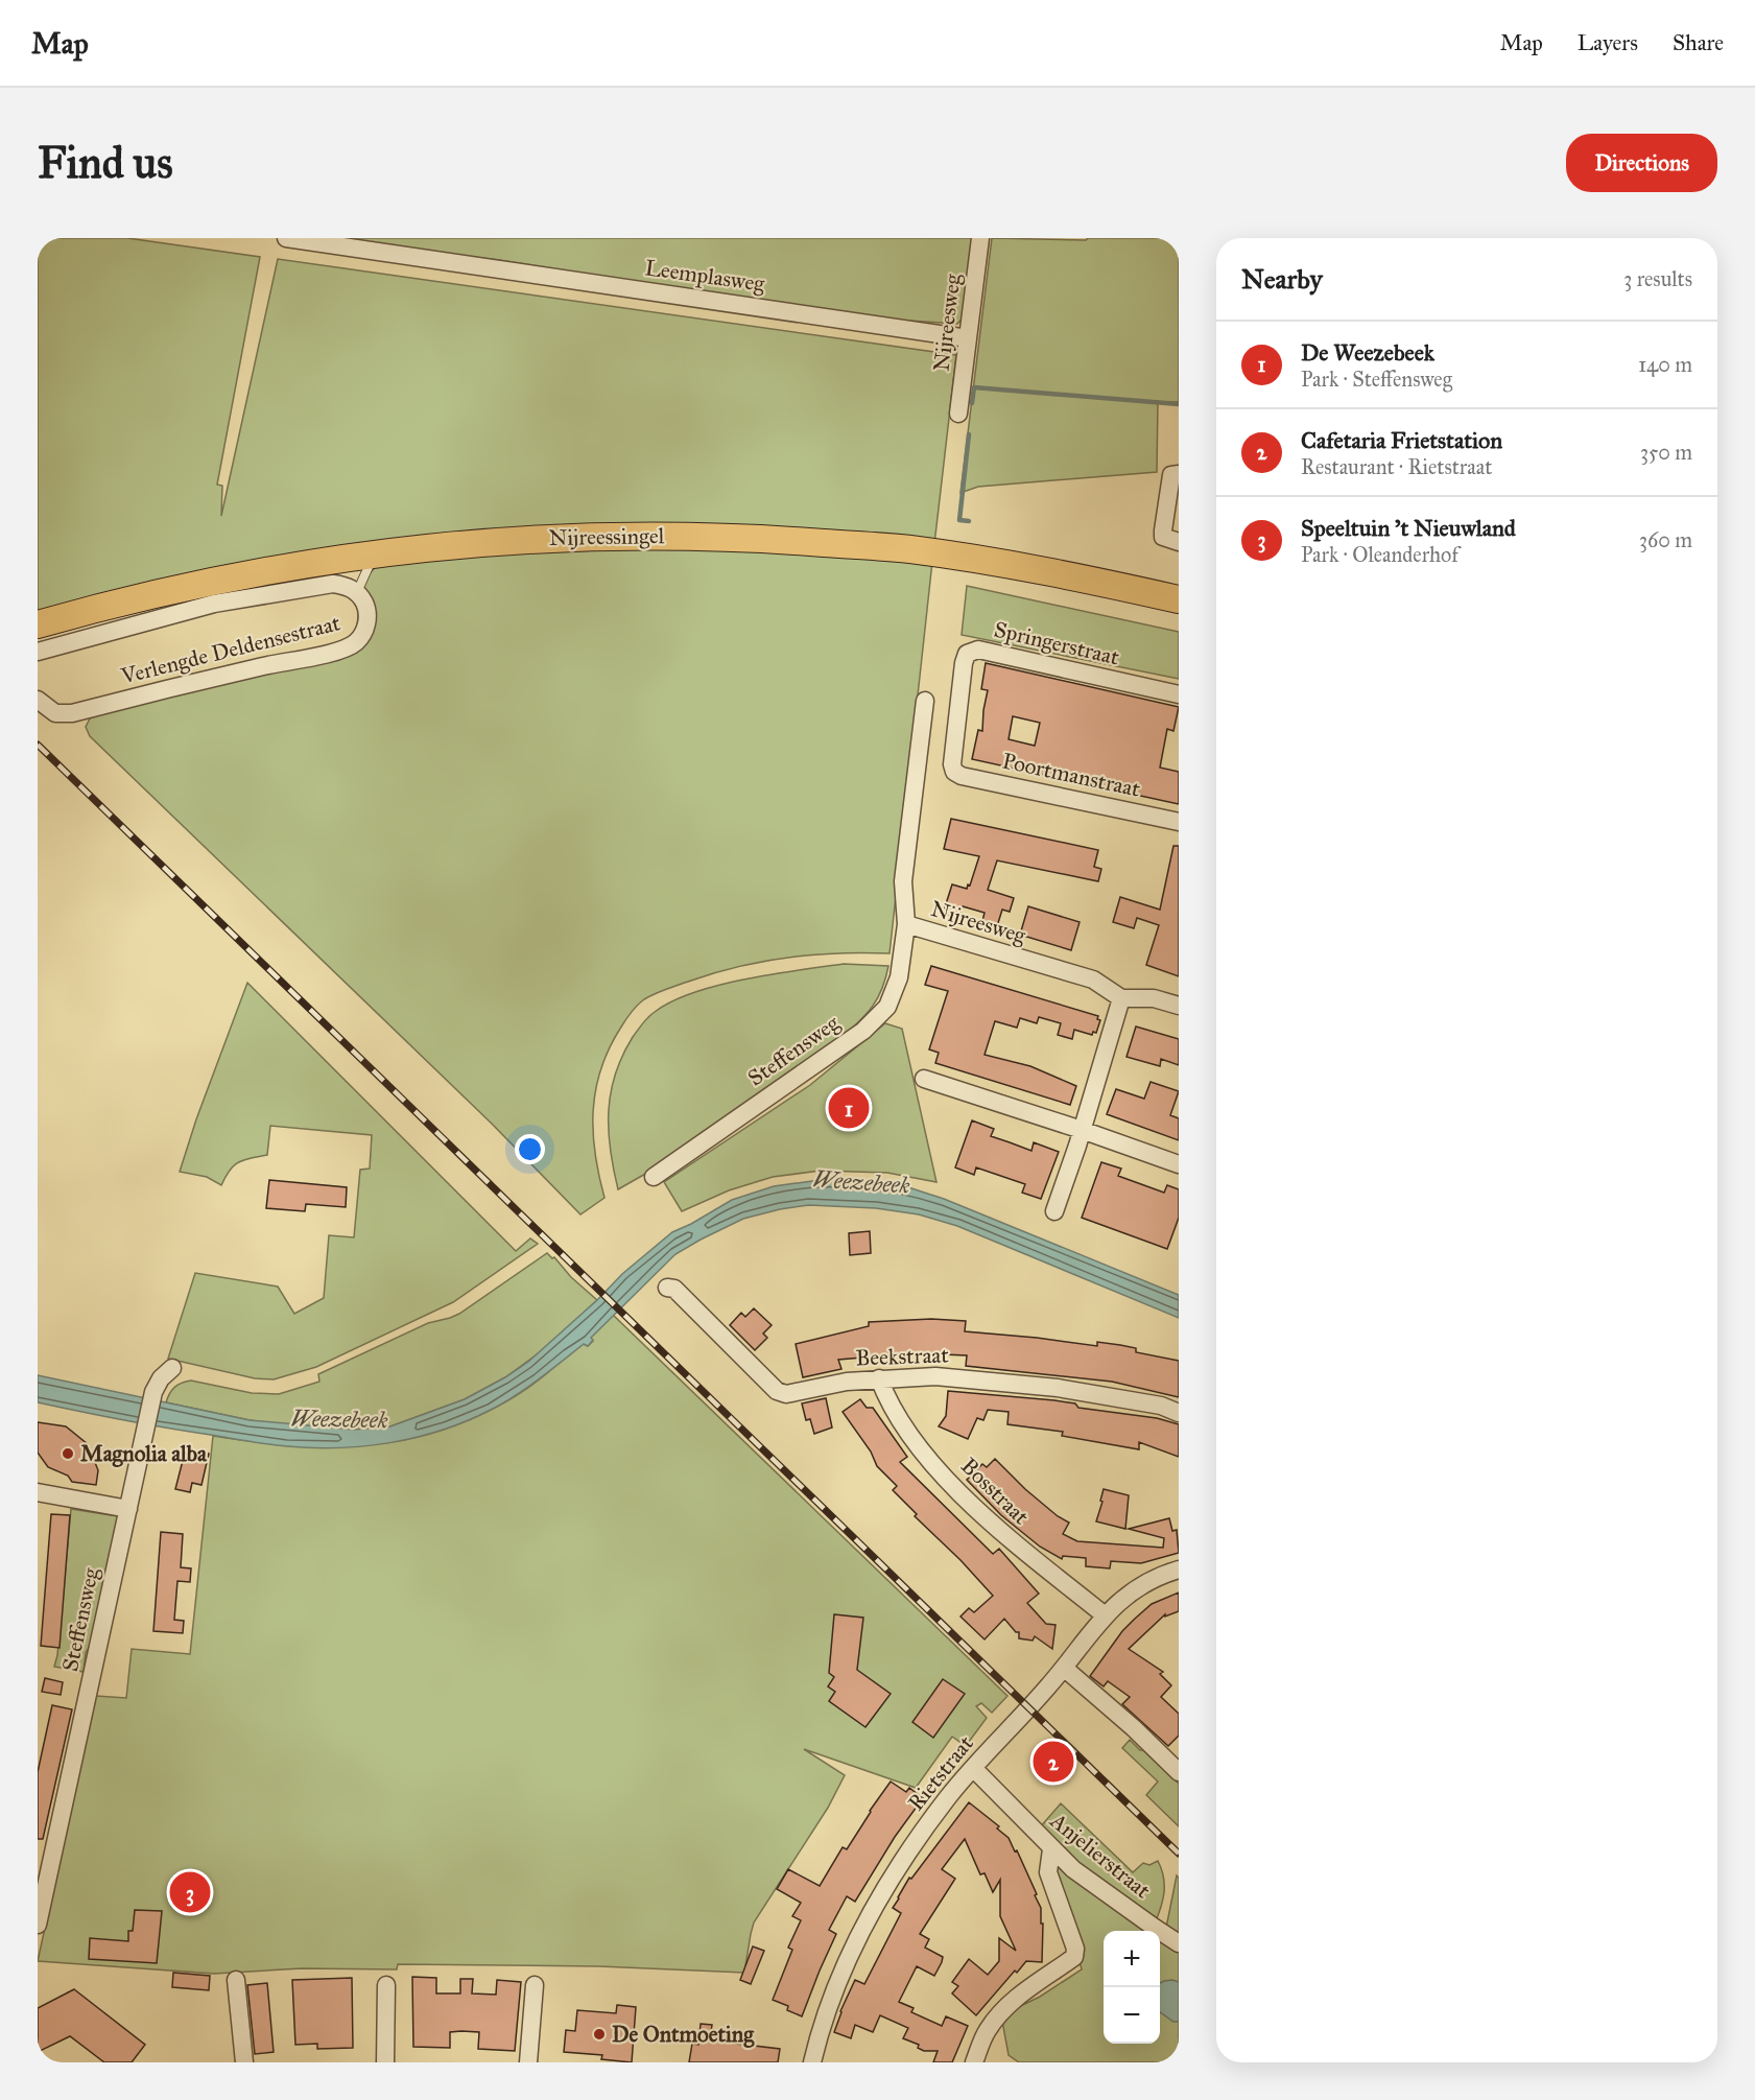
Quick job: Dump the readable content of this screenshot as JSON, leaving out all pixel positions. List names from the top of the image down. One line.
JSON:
{"streets":{"main road":["Nijreessingel"],"street":["Leemplasweg","Nijreesweg","Springerstraat","Verlengde Deldensestraat","Poortmanstraat","Steffensweg","Beekstraat","Bosstraat","Rietstraat","Anjelierstraat"]},"crossings":[["Leemplasweg","Nijreesweg"],["Nijreesweg","Steffensweg"],["Springerstraat","Poortmanstraat"],["Beekstraat","Bosstraat"],["Bosstraat","Rietstraat"],["Rietstraat","Anjelierstraat"]],"water":["Weezebeek"],"places":["Magnolia alba","De Ontmoeting"],"page":{"header":"Map","nav":["Map","Layers","Share"],"buttons":"Directions","title":"Find us","heading":["Nearby","3 results"],"list":[{"mark":"1","name":"De Weezebeek","note":"Park · Steffensweg","value":"140 m"},{"mark":"2","name":"Cafetaria Frietstation","note":"Restaurant · Rietstraat","value":"350 m"},{"mark":"3","name":"Speeltuin 't Nieuwland","note":"Park · Oleanderhof","value":"360 m"}],"pins":["1","2","3"],"map_buttons":["+","−"]}}
